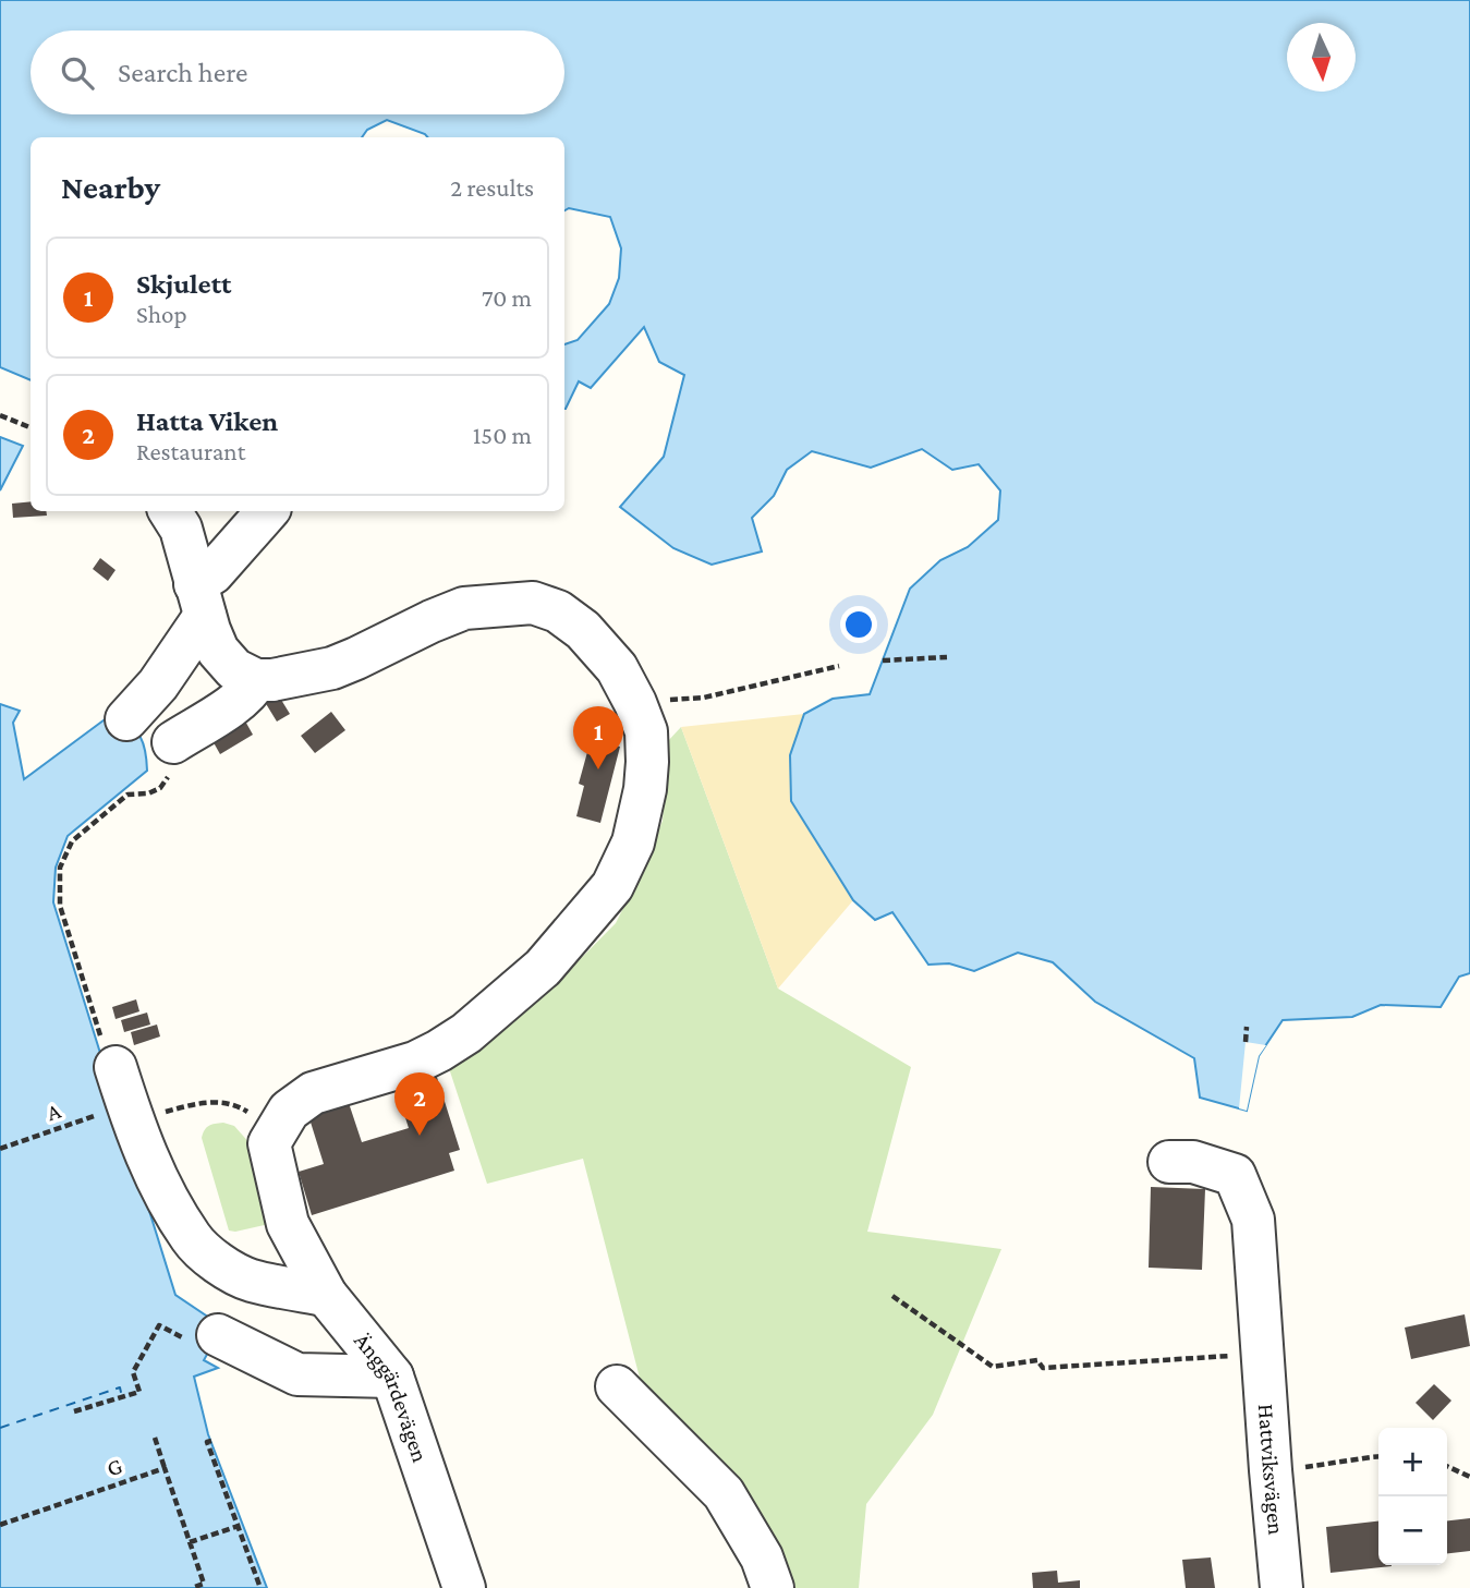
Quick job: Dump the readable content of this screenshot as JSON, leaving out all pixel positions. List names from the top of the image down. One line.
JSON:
{"streets":{"street":["Änggärdevägen","Hattviksvägen"],"path":["A","G"]},"crossings":[["A","Änggärdevägen"]],"north":"bottom","page":{"search":"Search here","heading":["Nearby","2 results"],"list":[{"mark":"1","name":"Skjulett","note":"Shop","value":"70 m"},{"mark":"2","name":"Hatta Viken","note":"Restaurant","value":"150 m"}],"pins":["1","2"],"map_buttons":["+","−"]}}
